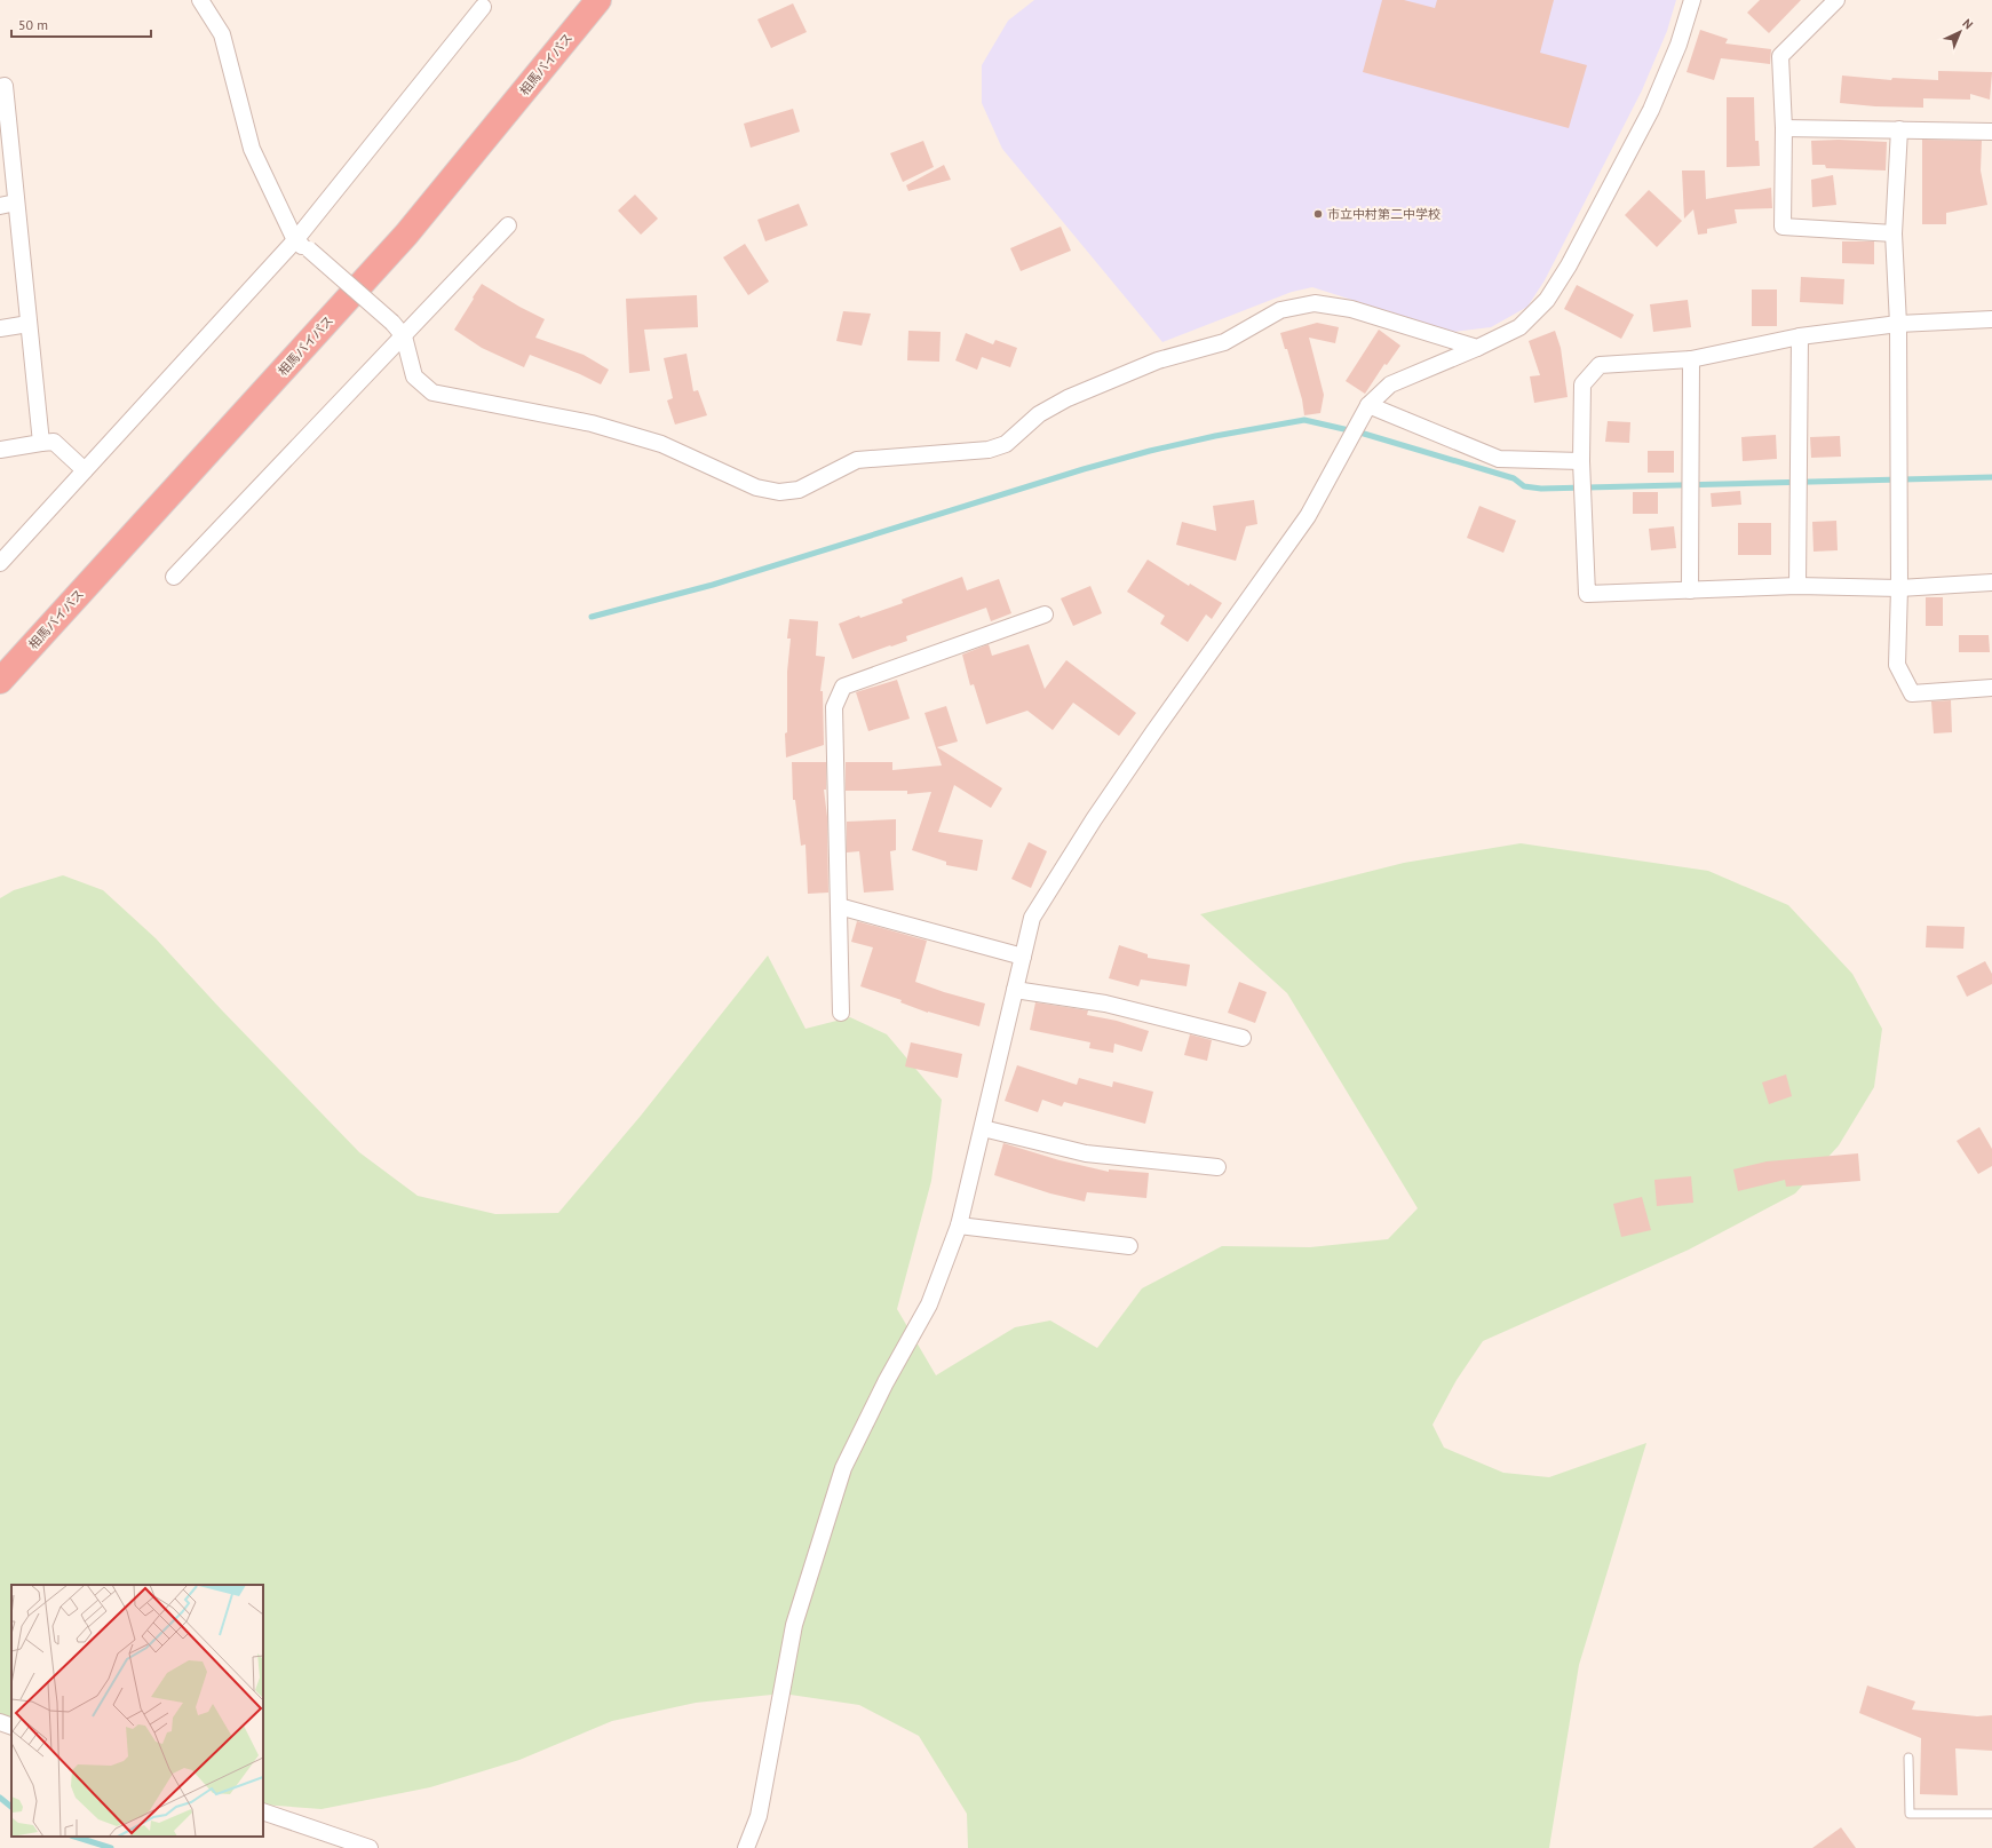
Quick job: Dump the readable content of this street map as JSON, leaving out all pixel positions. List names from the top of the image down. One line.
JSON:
{"streets":{"highway":["相馬バイパス"]},"places":["市立中村第二中学校"],"scale_bar":"50 m","north":"top right"}
